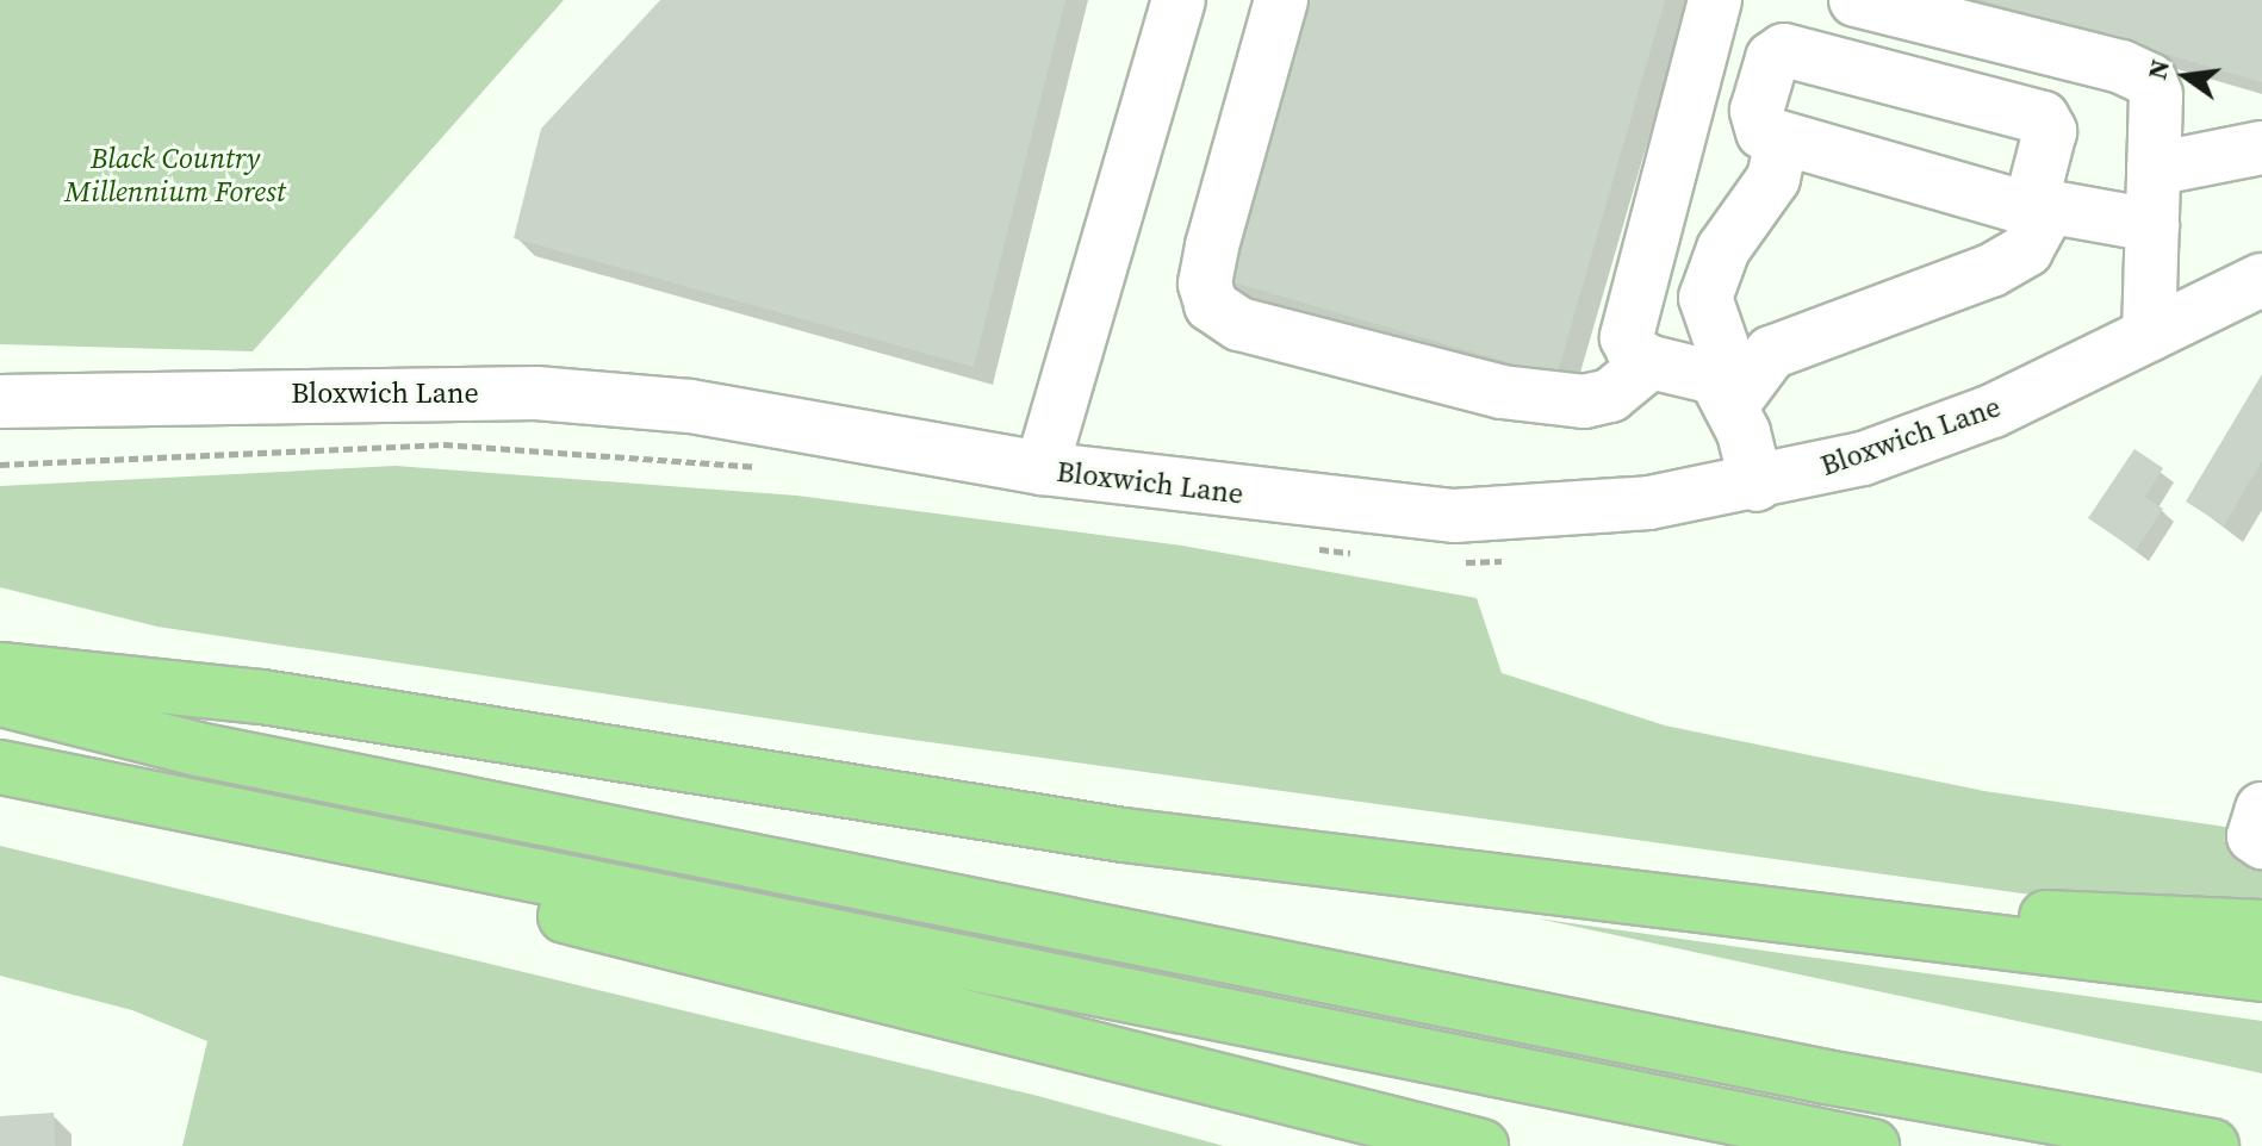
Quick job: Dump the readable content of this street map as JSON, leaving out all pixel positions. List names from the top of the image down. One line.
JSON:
{"streets":{"street":["Bloxwich Lane"]},"parks":["Black Country Millennium Forest"],"north":"left"}
